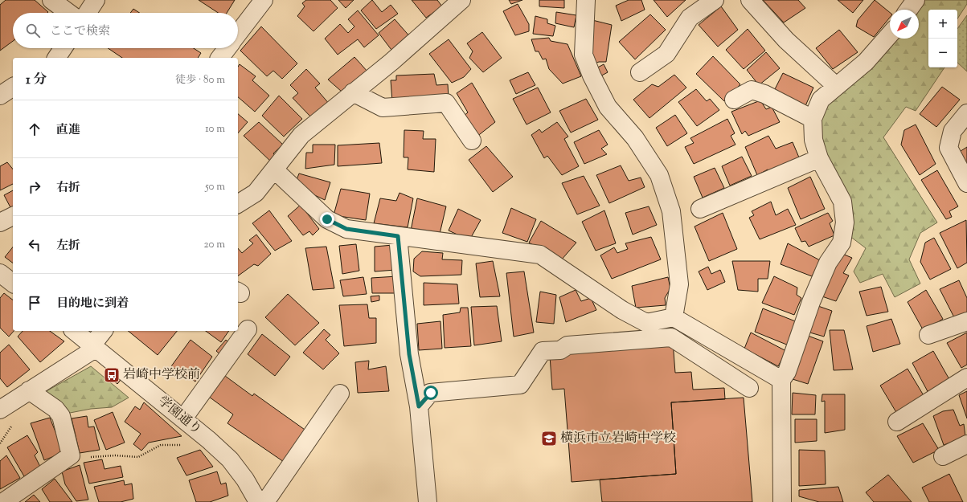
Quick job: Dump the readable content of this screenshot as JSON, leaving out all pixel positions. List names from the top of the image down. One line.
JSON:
{"streets":{"street":["学園通り"]},"places":{"bus stop":["岩崎中学校前"],"school or university":["横浜市立岩崎中学校"]},"north":"bottom left","page":{"map_buttons":["+","−"],"search":"ここで検索","heading":["1 分","徒歩 · 80 m"],"list":[["直進","10 m"],["右折","50 m"],["左折","20 m"],"目的地に到着"]}}
